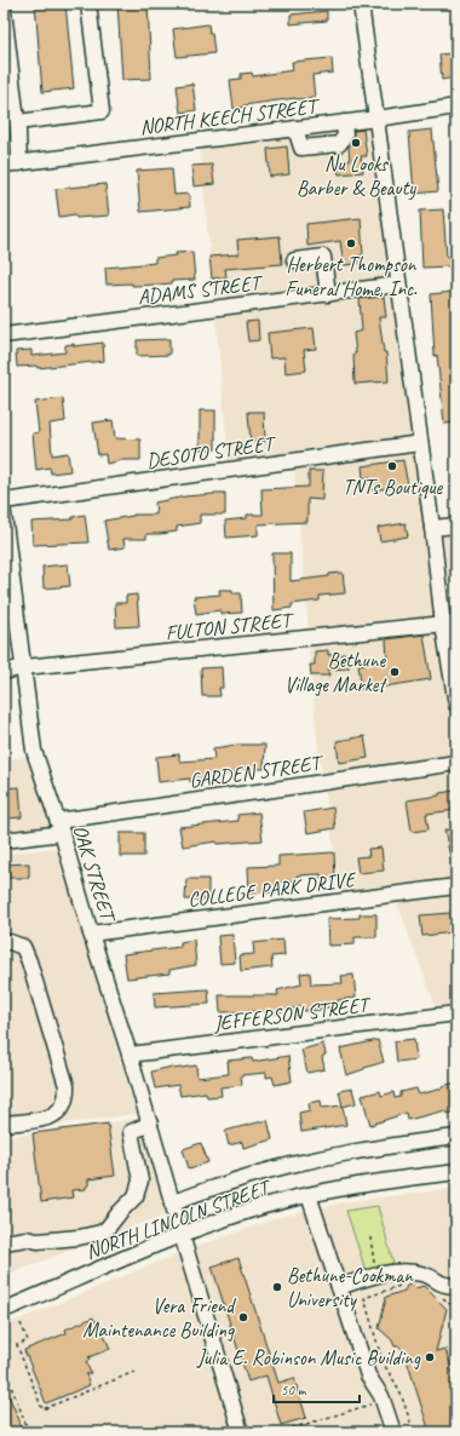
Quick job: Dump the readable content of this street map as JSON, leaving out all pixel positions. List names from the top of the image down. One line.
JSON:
{"streets":{"street":["NORTH KEECH STREET","ADAMS STREET","DESOTO STREET","FULTON STREET","GARDEN STREET","OAK STREET","COLLEGE PARK DRIVE","JEFFERSON STREET","NORTH LINCOLN STREET"]},"crossings":[["FULTON STREET","OAK STREET"],["GARDEN STREET","OAK STREET"],["OAK STREET","COLLEGE PARK DRIVE"],["OAK STREET","JEFFERSON STREET"],["OAK STREET","NORTH LINCOLN STREET"]],"places":["Nu Looks Barber & Beauty","Herbert Thompson Funeral Home, Inc.","TNTs Boutique","Bethune Village Market","Bethune-Cookman University","Vera Friend Maintenance Building","Julia E. Robinson Music Building"],"scale_bar":"50 m"}
